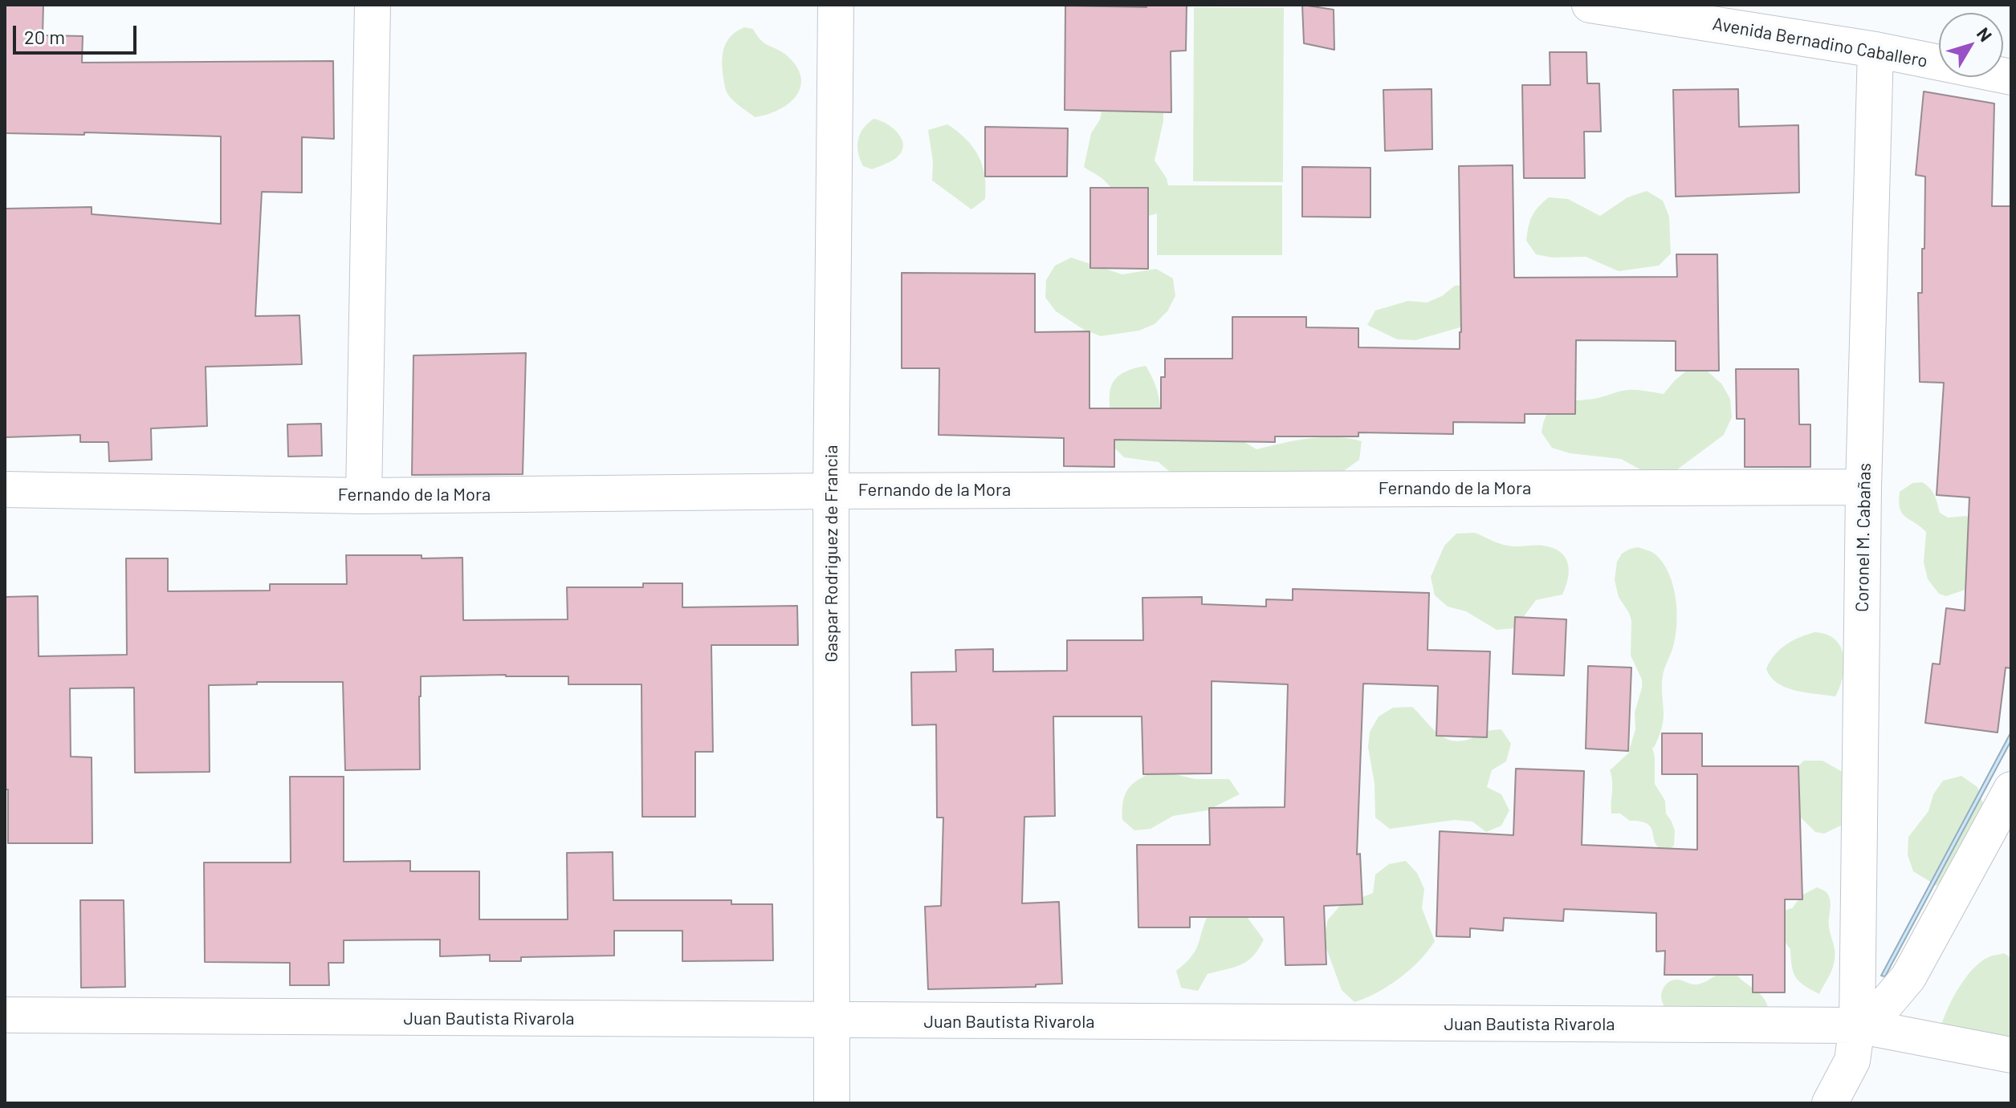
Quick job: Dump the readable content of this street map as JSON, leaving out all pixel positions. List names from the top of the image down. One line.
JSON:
{"streets":{"street":["Avenida Bernadino Caballero","Fernando de la Mora","Coronel M. Cabañas","Gaspar Rodriguez de Francia","Juan Bautista Rivarola"]},"crossings":[["Avenida Bernadino Caballero","Coronel M. Cabañas"],["Fernando de la Mora","Coronel M. Cabañas"],["Fernando de la Mora","Gaspar Rodriguez de Francia"],["Coronel M. Cabañas","Juan Bautista Rivarola"],["Gaspar Rodriguez de Francia","Juan Bautista Rivarola"]],"scale_bar":"20 m","north":"top right"}
